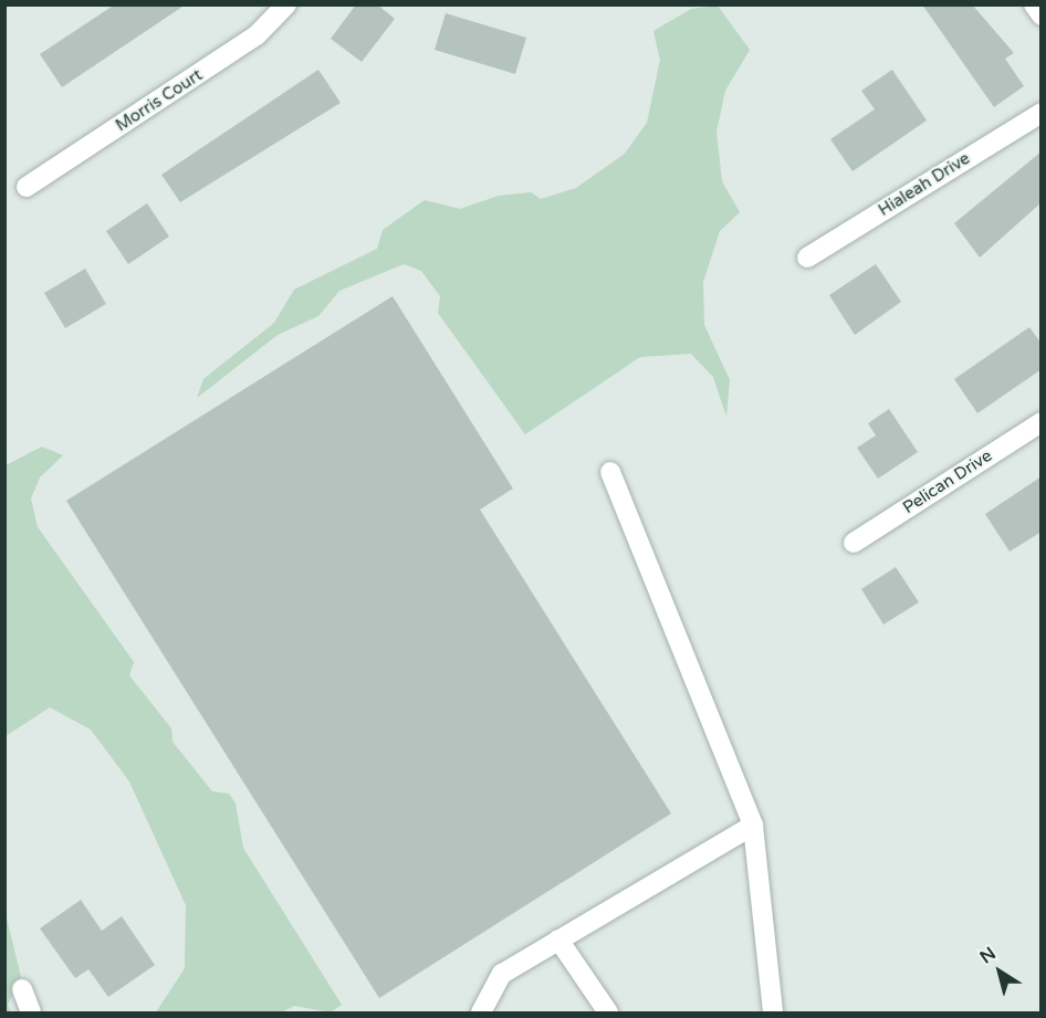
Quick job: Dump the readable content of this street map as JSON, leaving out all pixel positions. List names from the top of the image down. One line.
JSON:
{"streets":{"street":["Morris Court","Hialeah Drive","Pelican Drive"]},"north":"top left"}
